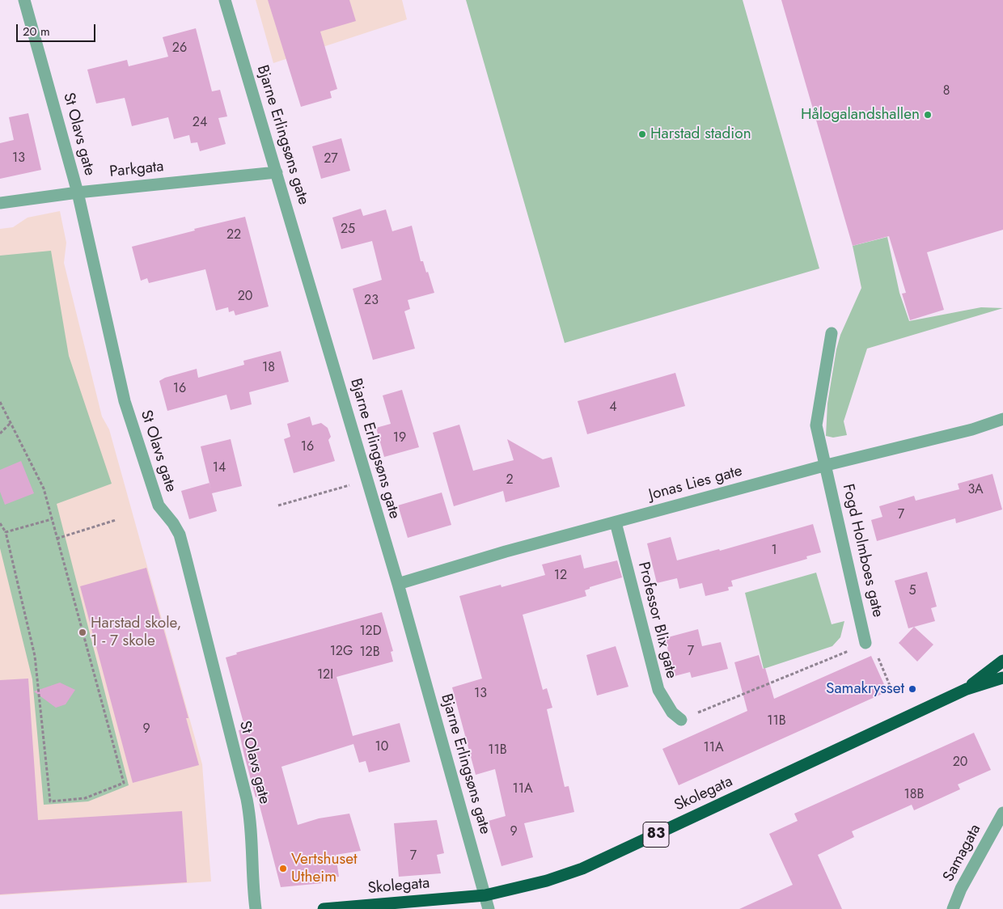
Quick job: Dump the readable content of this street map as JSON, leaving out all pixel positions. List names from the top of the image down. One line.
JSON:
{"streets":{"highway":["Skolegata","83"],"street":["St Olavs gate","Bjarne Erlingsøns gate","Parkgata","Jonas Lies gate","Fogd Holmboes gate","Professor Blix gate","Samagata"]},"crossings":[["St Olavs gate","Parkgata"],["Bjarne Erlingsøns gate","Parkgata"],["Bjarne Erlingsøns gate","Jonas Lies gate"],["Bjarne Erlingsøns gate","Skolegata"],["Jonas Lies gate","Fogd Holmboes gate"],["Jonas Lies gate","Professor Blix gate"],["Skolegata","83"]],"places":["Hålogalandshallen","Harstad stadion","Harstad skole, 1 - 7 skole","Samakrysset","Vertshuset Utheim"],"house_numbers":["26","8","24","13","27","25","22","20","23","18","16","4","19","16","14","2","3A","7","1","12","5","12D","12G","7","12B","12I","13","11B","9","10","11A","11B","20","11A","18B","9","7"],"scale_bar":"20 m"}
